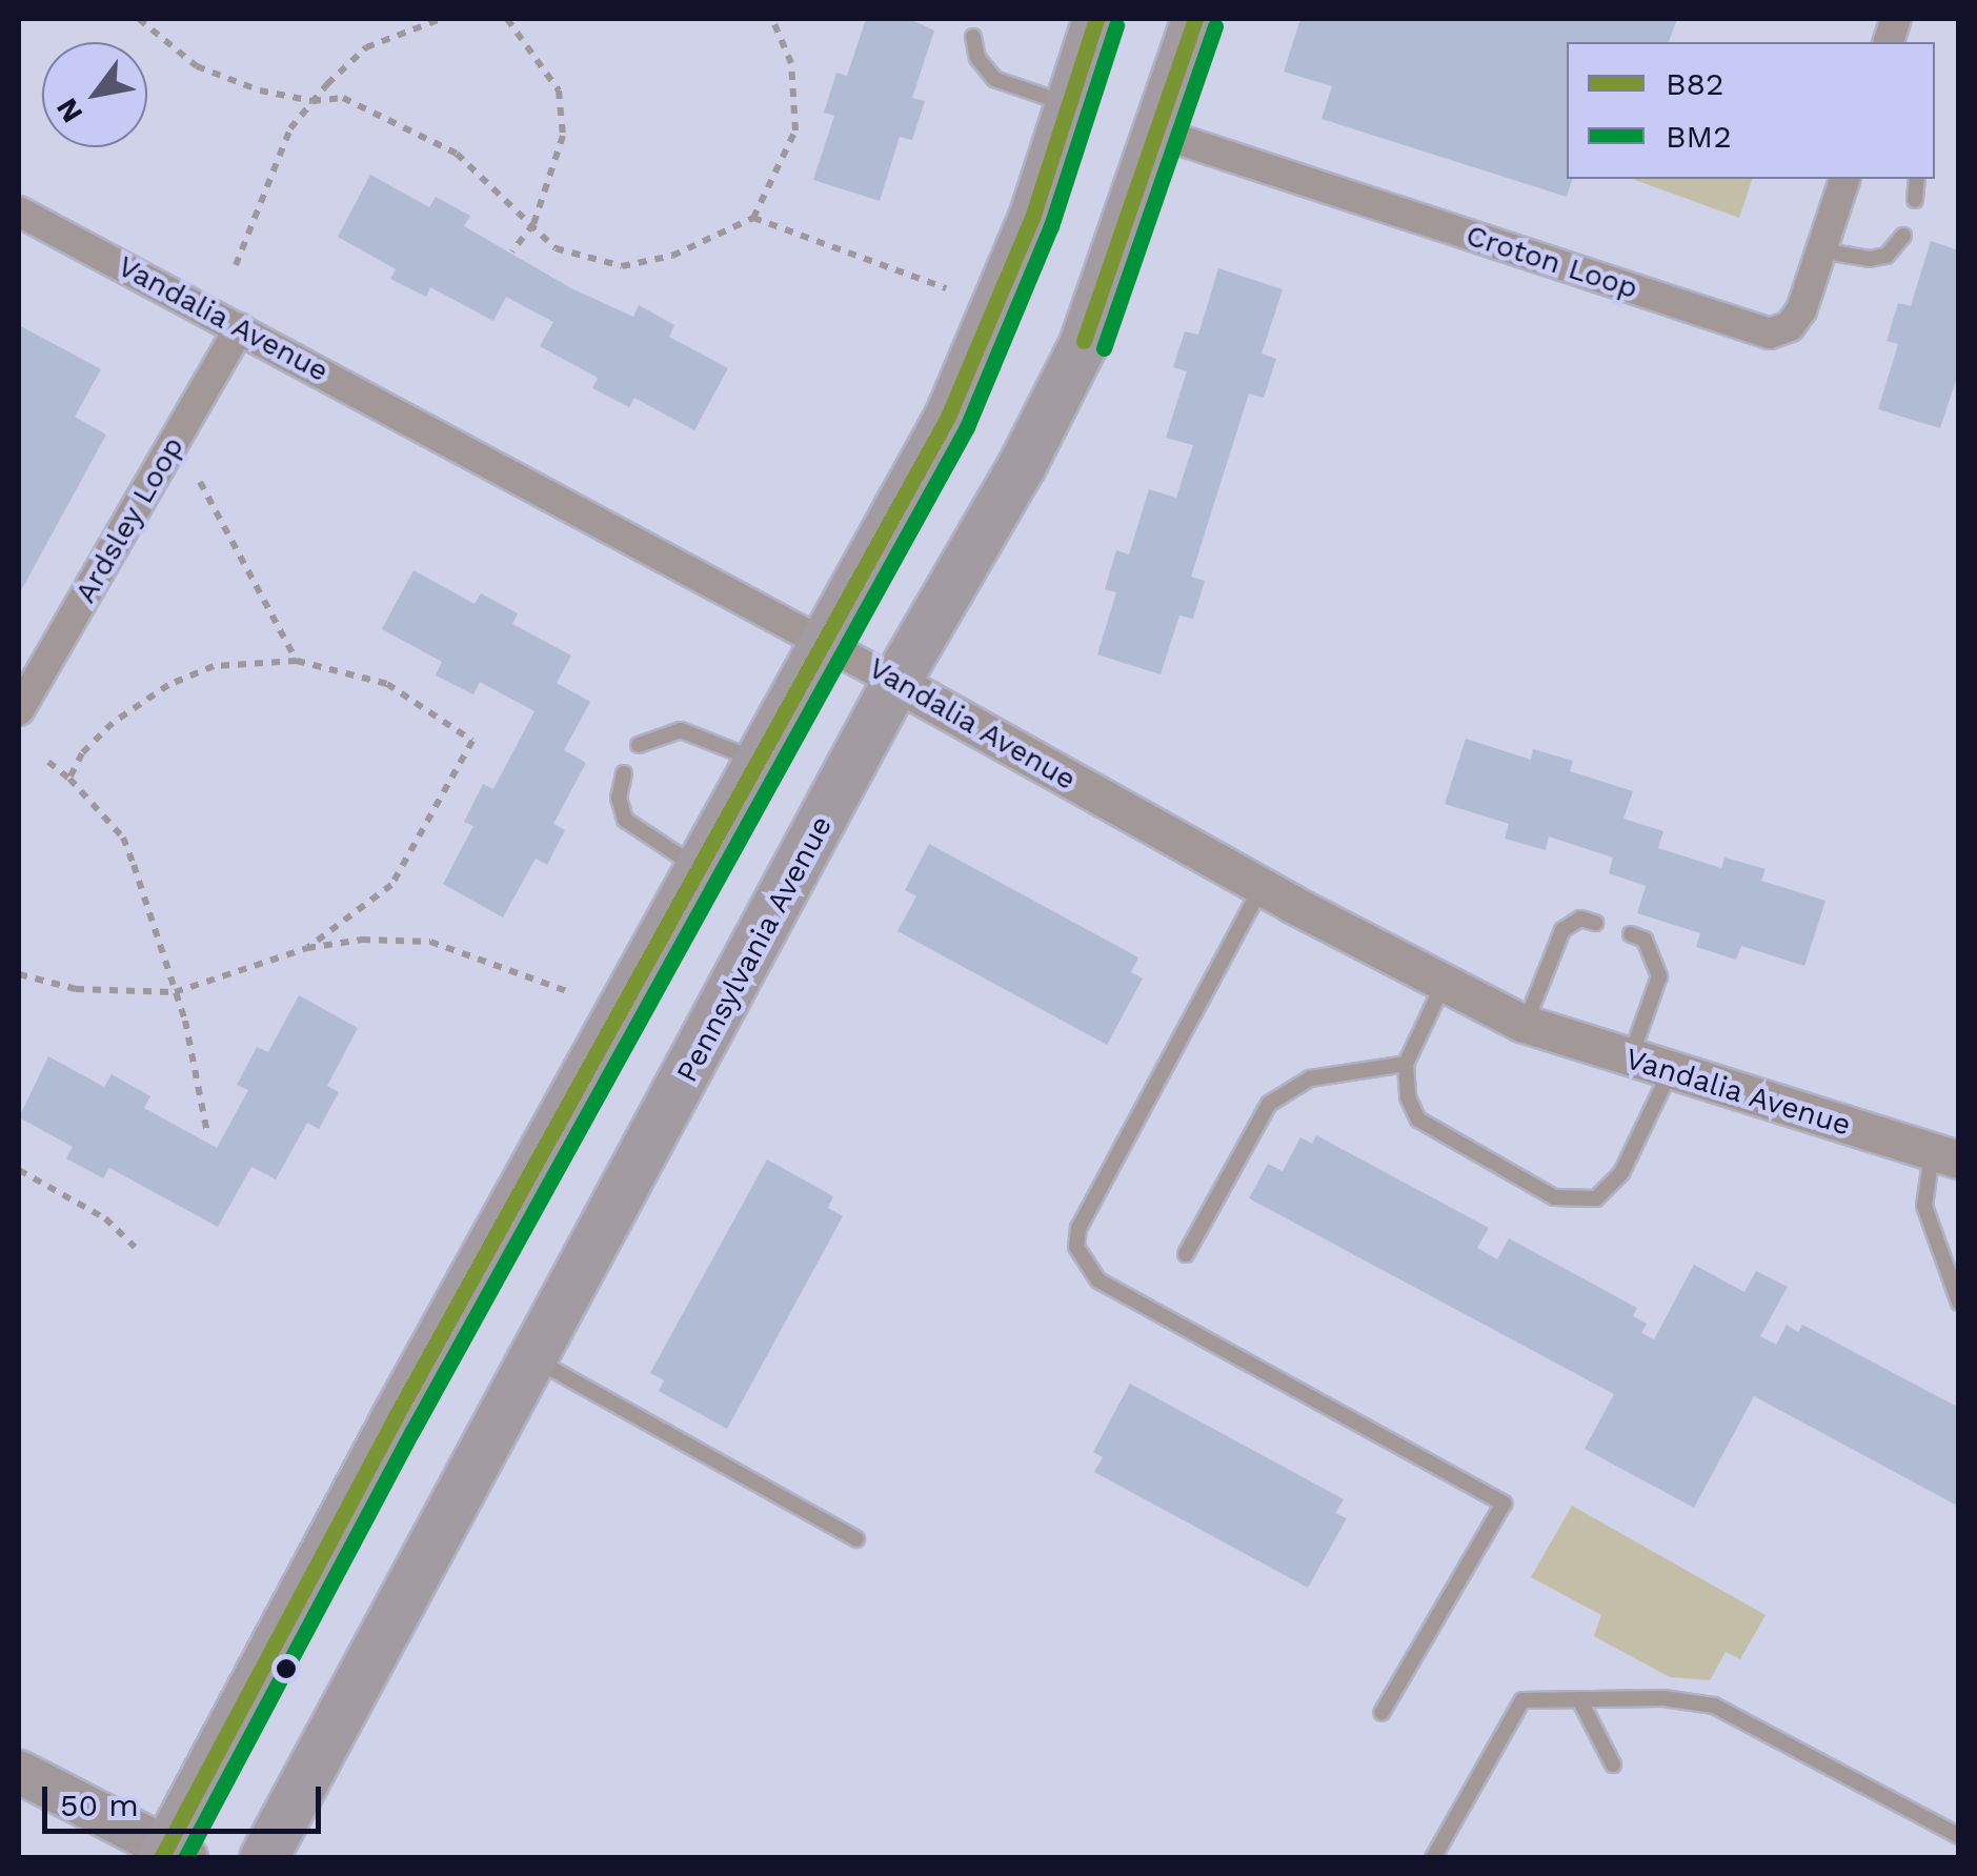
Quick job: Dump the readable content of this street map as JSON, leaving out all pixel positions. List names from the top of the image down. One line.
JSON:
{"streets":{"main road":["Pennsylvania Avenue"],"street":["Croton Loop","Vandalia Avenue","Ardsley Loop"]},"crossings":[["Croton Loop","Pennsylvania Avenue"],["Vandalia Avenue","Ardsley Loop"],["Vandalia Avenue","Pennsylvania Avenue"]],"lines":["transit line B82","transit line BM2"],"legend":["B82","BM2"],"scale_bar":"50 m","north":"bottom left"}
